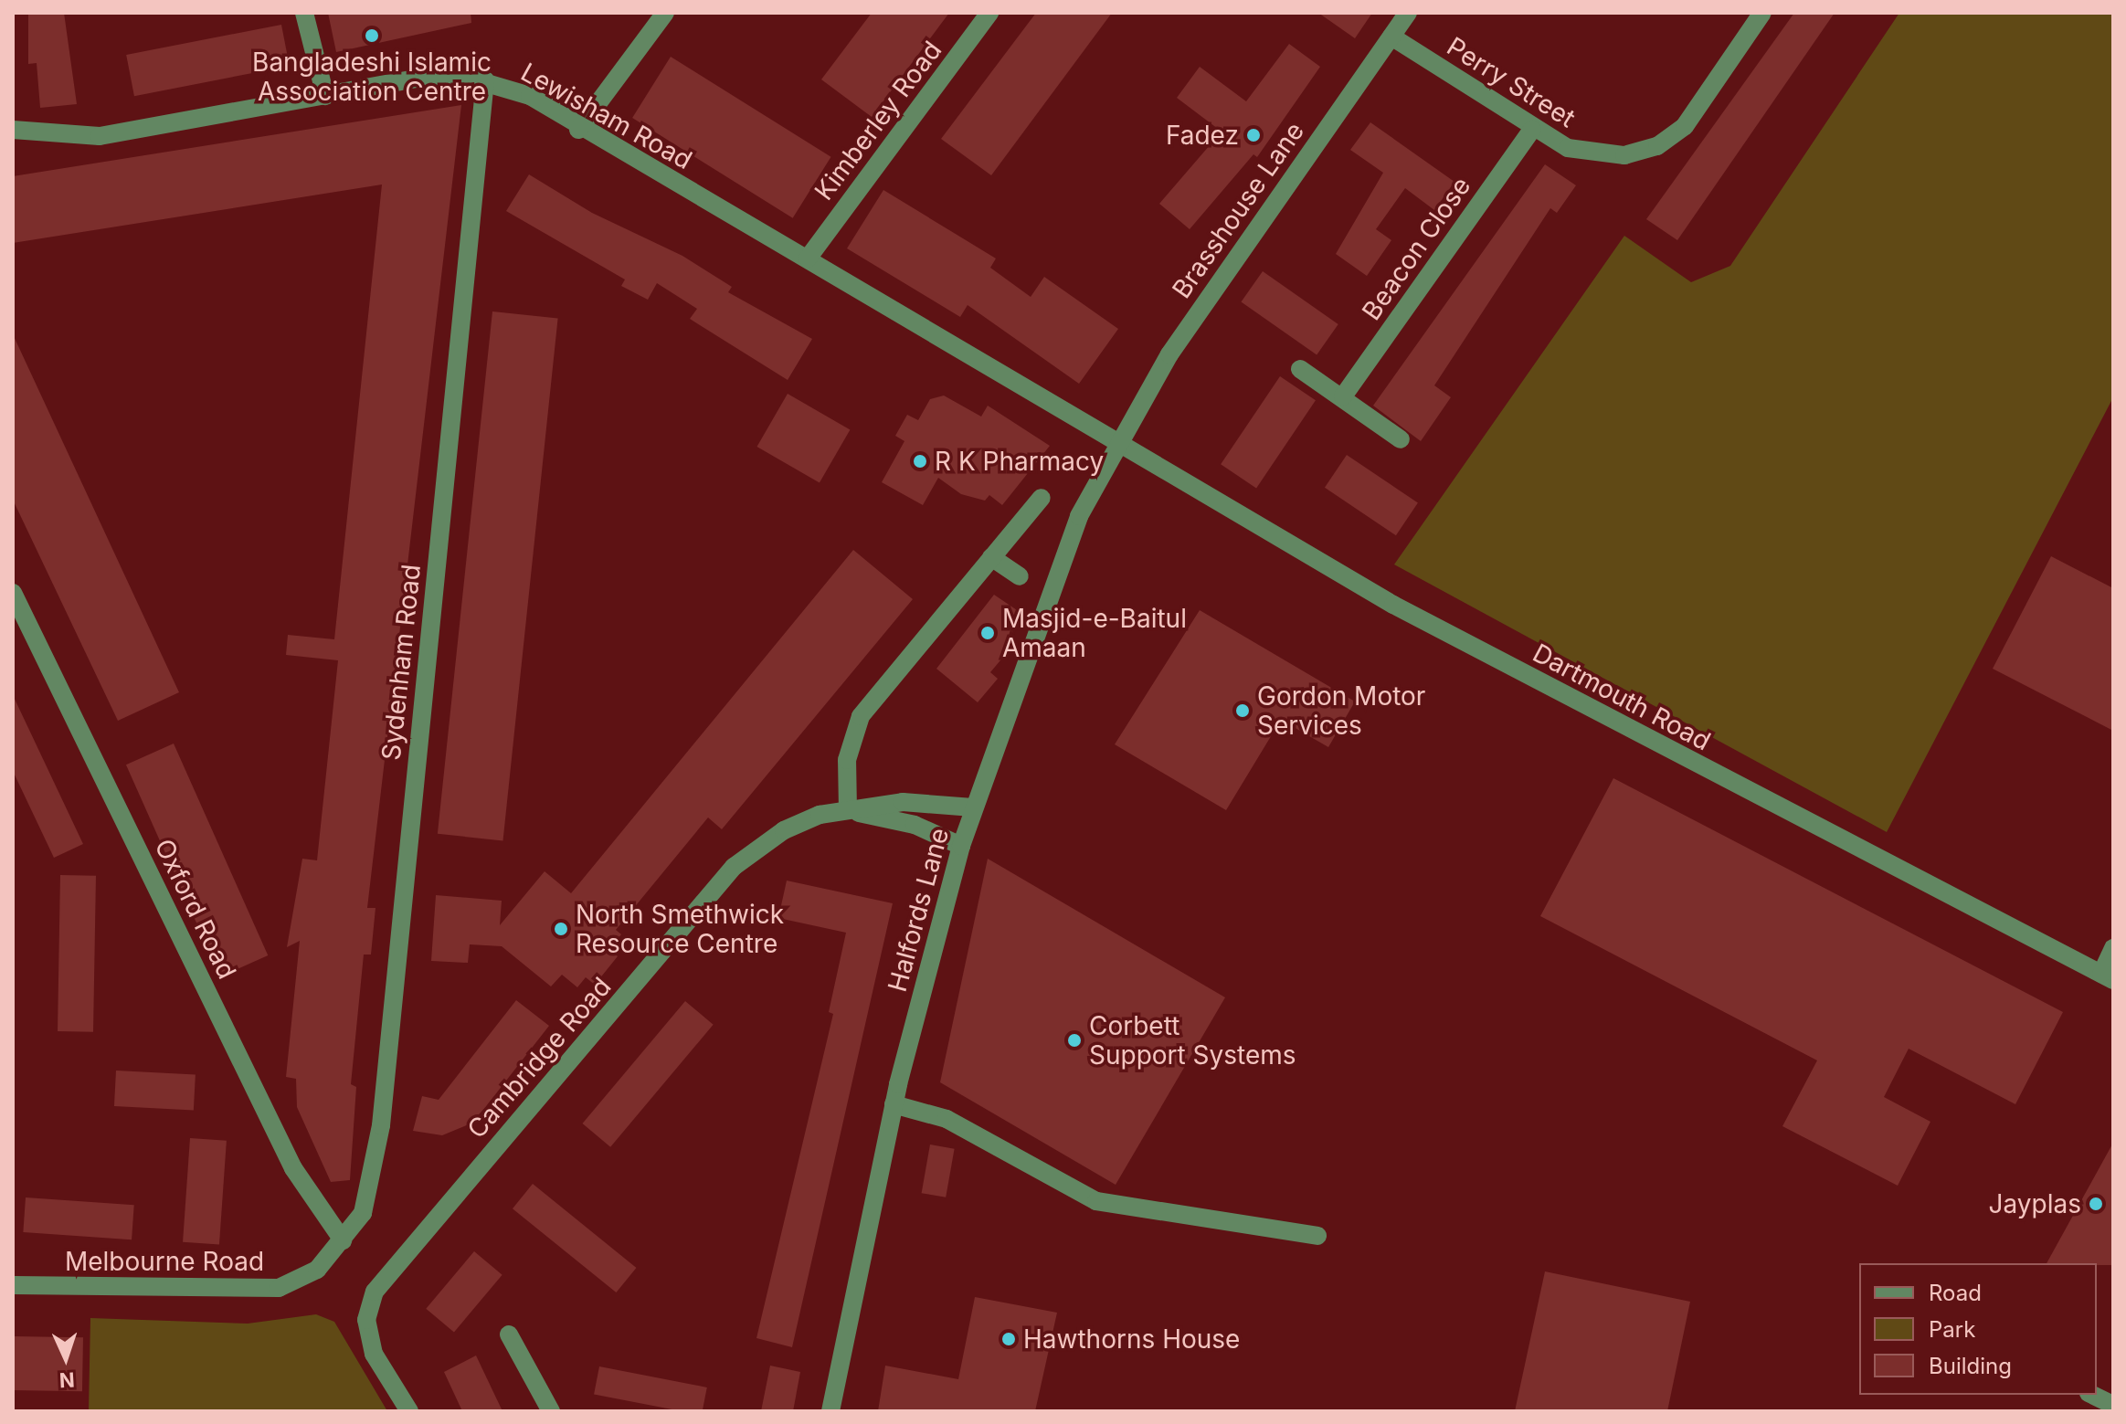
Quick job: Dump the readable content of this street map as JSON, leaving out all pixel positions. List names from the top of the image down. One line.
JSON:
{"streets":{"street":["Perry Street","Lewisham Road","Kimberley Road","Brasshouse Lane","Beacon Close","Sydenham Road","Dartmouth Road","Oxford Road","Halfords Lane","Cambridge Road","Melbourne Road"]},"crossings":[["Perry Street","Brasshouse Lane"],["Perry Street","Beacon Close"],["Lewisham Road","Kimberley Road"],["Lewisham Road","Brasshouse Lane"],["Lewisham Road","Sydenham Road"],["Lewisham Road","Dartmouth Road"],["Lewisham Road","Halfords Lane"],["Brasshouse Lane","Dartmouth Road"],["Brasshouse Lane","Halfords Lane"],["Sydenham Road","Oxford Road"],["Sydenham Road","Melbourne Road"],["Dartmouth Road","Halfords Lane"],["Oxford Road","Melbourne Road"],["Halfords Lane","Cambridge Road"]],"places":["Bangladeshi Islamic Association Centre","Fadez","R K Pharmacy","Masjid-e-Baitul Amaan","Gordon Motor Services","North Smethwick Resource Centre","Corbett Support Systems","Jayplas","Hawthorns House"],"legend":["Road","Park","Building"],"north":"bottom"}
